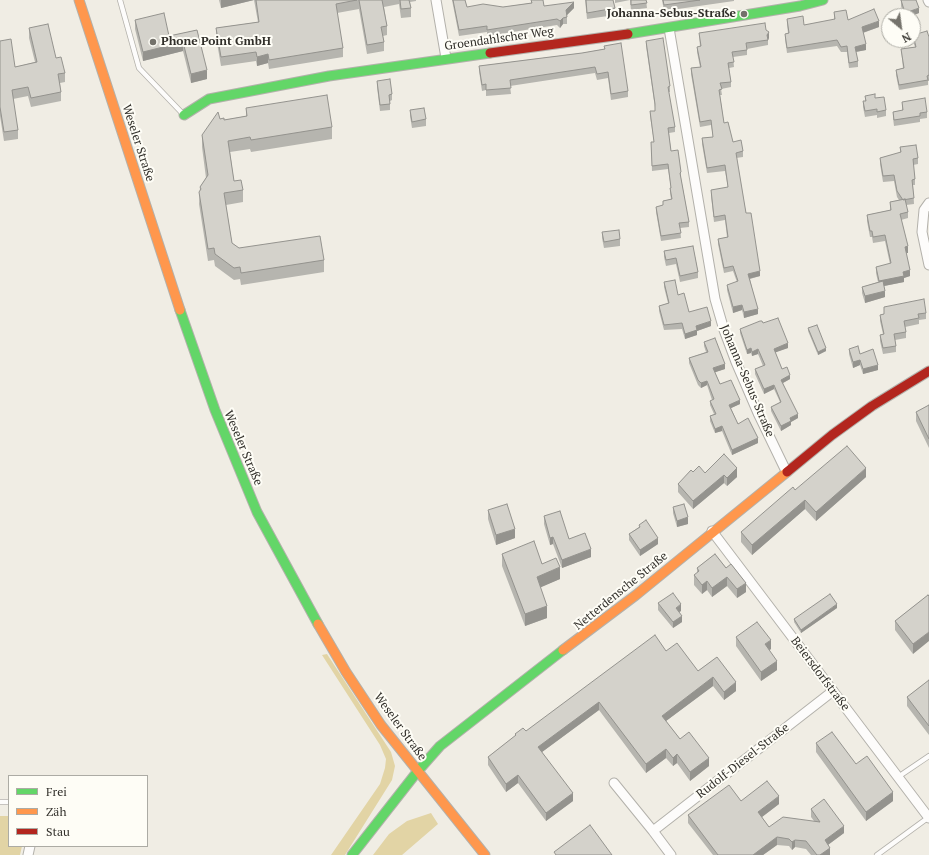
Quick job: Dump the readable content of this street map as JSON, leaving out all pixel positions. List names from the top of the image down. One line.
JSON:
{"streets":{"street":["Groendahlscher Weg","Weseler Straße","Johanna-Sebus-Straße","Netterdensche Straße","Beiersdorfstraße","Rudolf-Diesel-Straße"]},"crossings":[["Groendahlscher Weg","Johanna-Sebus-Straße"],["Weseler Straße","Netterdensche Straße"],["Johanna-Sebus-Straße","Netterdensche Straße"],["Netterdensche Straße","Beiersdorfstraße"],["Beiersdorfstraße","Rudolf-Diesel-Straße"]],"places":["Johanna-Sebus-Straße","Phone Point GmbH"],"legend":["Frei","Zäh","Stau"],"north":"bottom right"}
